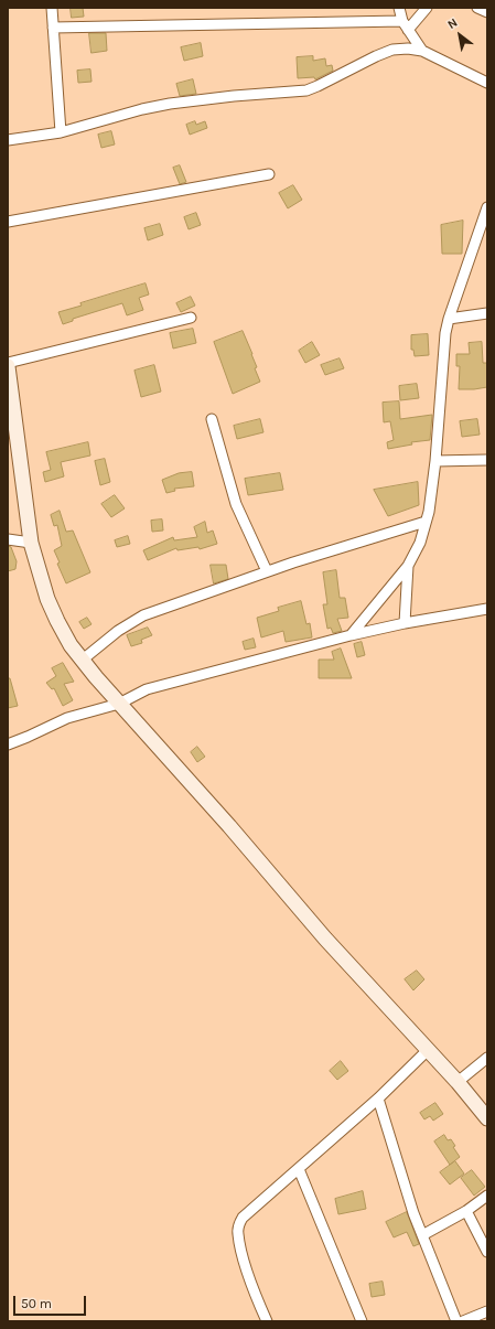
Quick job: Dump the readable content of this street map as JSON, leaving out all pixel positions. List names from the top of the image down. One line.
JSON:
{"scale_bar":"50 m","north":"top left"}
